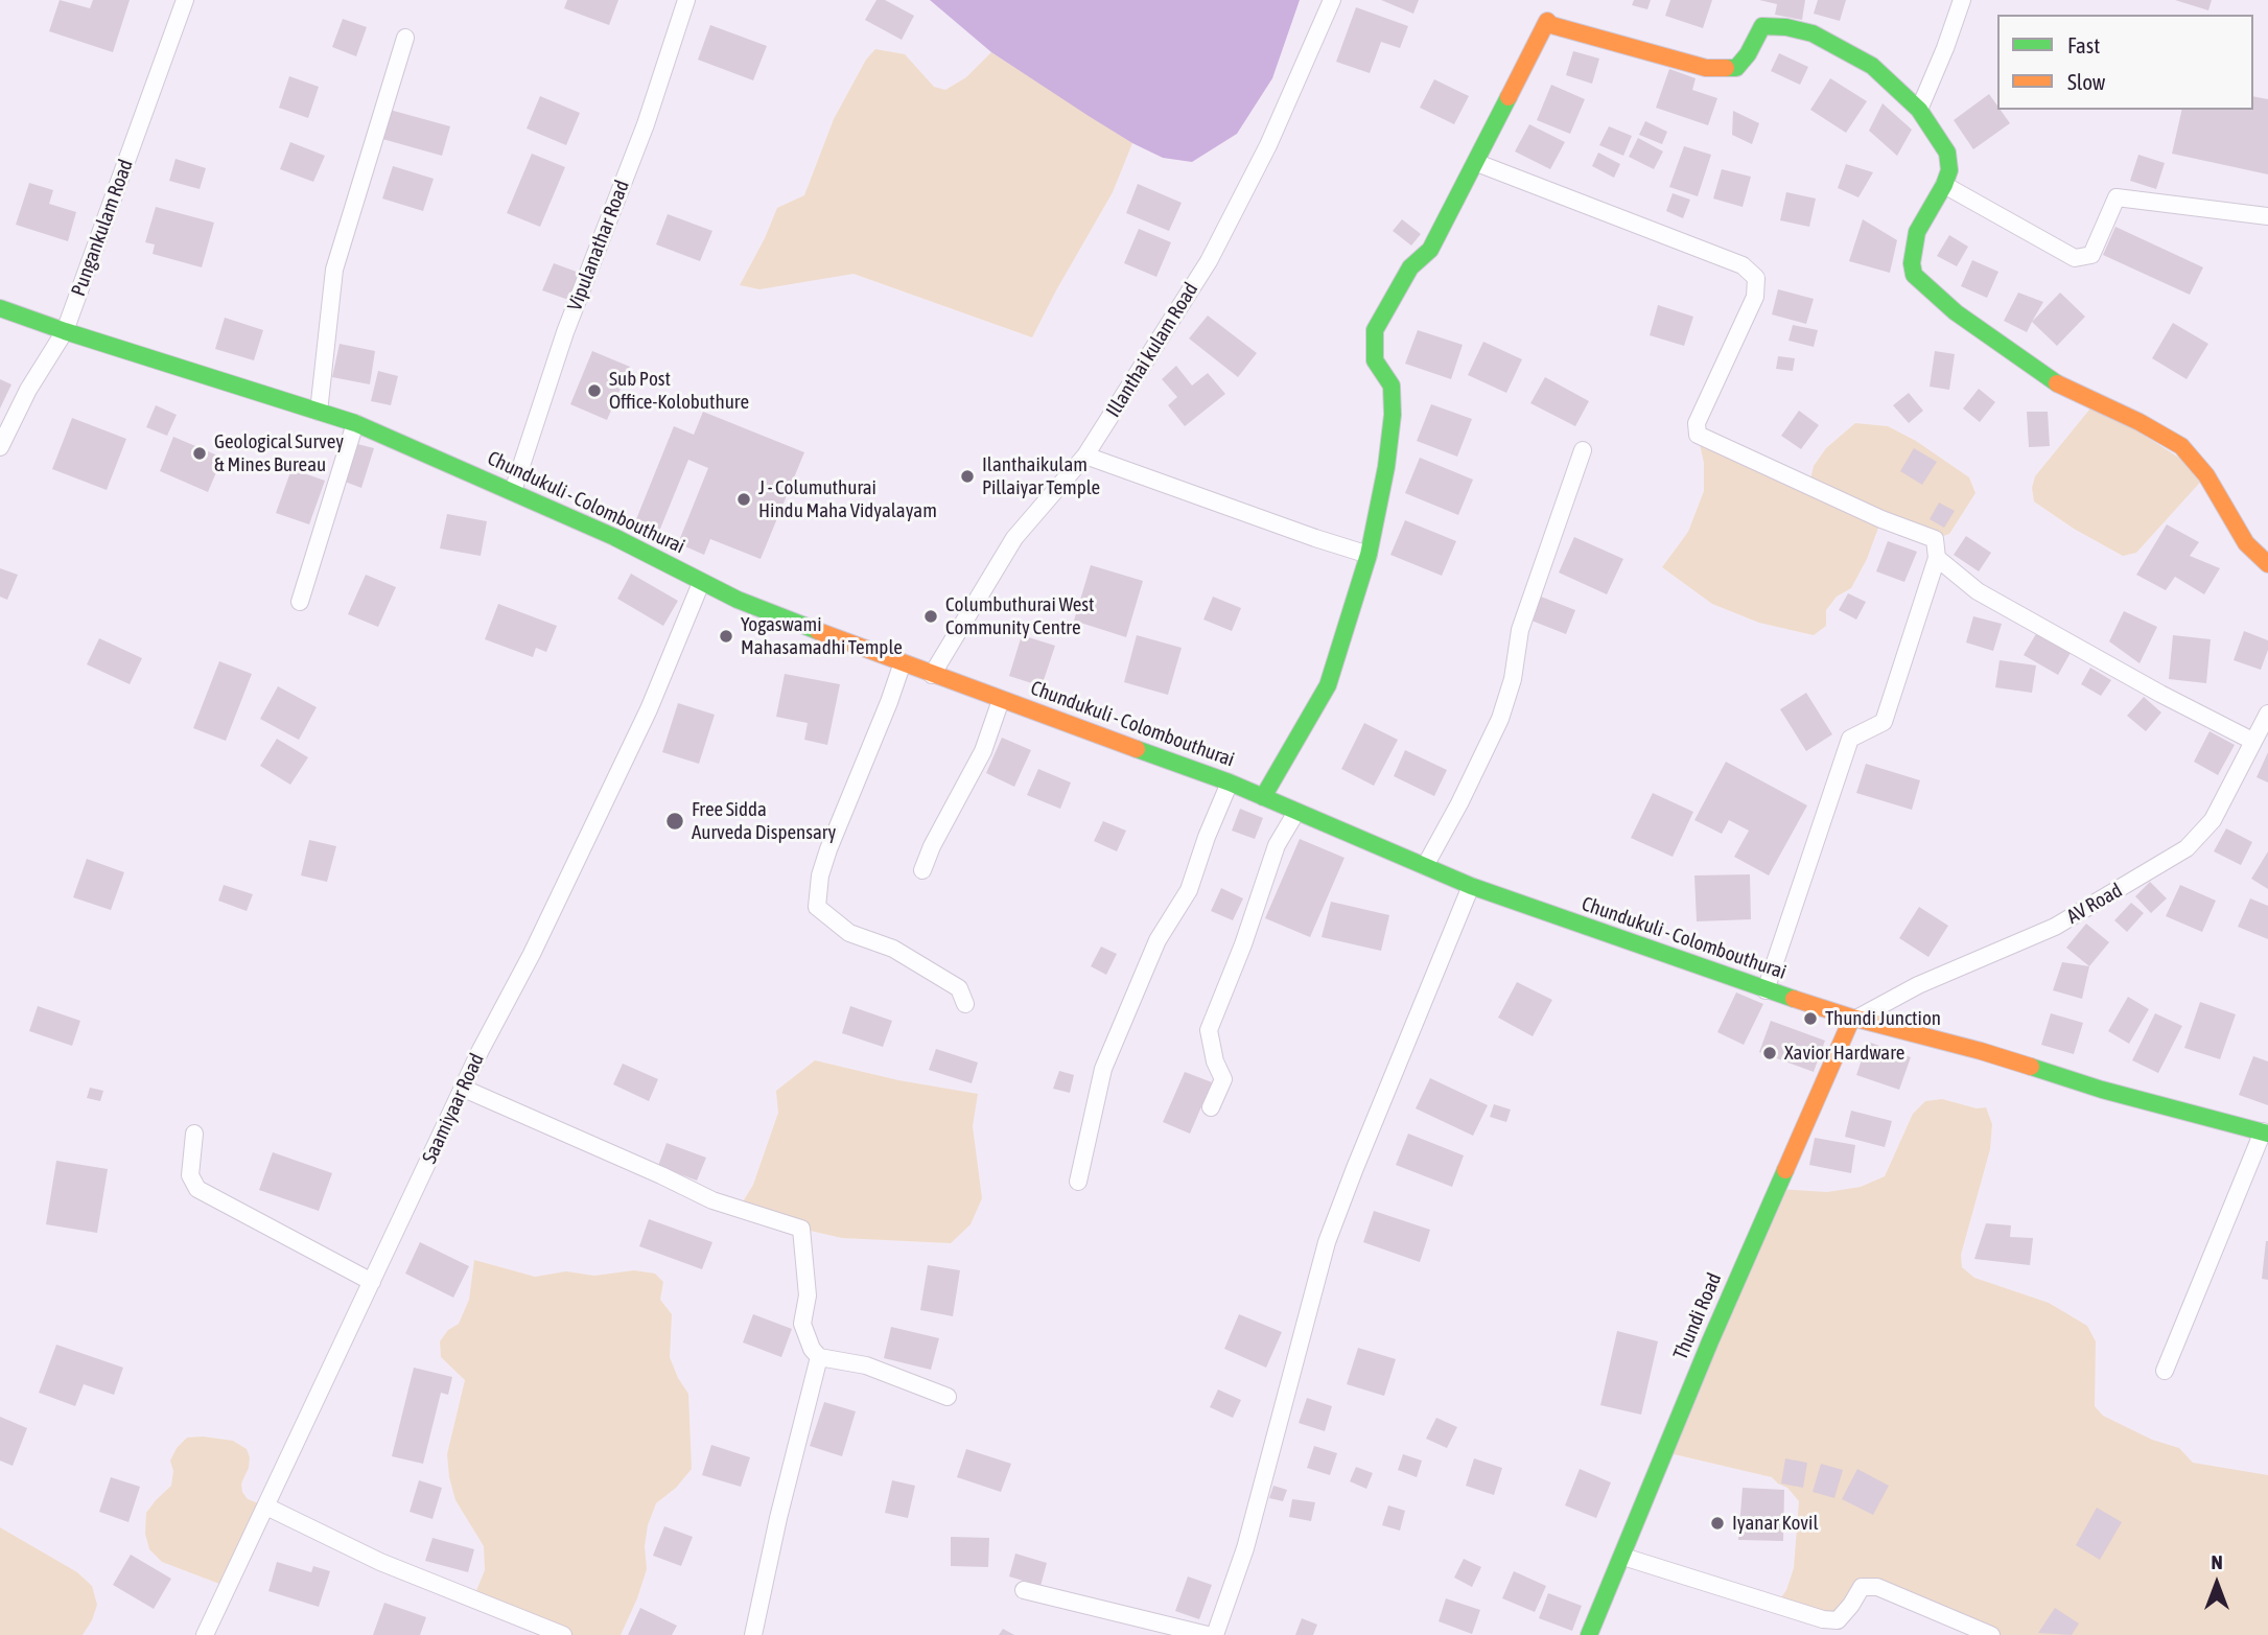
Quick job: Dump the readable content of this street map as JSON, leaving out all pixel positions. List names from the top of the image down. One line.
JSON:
{"streets":{"main road":["Chundukuli - Colombouthurai","Thundi Road"],"street":["Pungankulam Road","Vipulanathar Road","Illanthai kulam Road","AV Road","Saamiyaar Road"]},"crossings":[["Pungankulam Road","Chundukuli - Colombouthurai"],["Vipulanathar Road","Chundukuli - Colombouthurai"],["Illanthai kulam Road","Chundukuli - Colombouthurai"],["Chundukuli - Colombouthurai","AV Road"],["Chundukuli - Colombouthurai","Saamiyaar Road"],["Chundukuli - Colombouthurai","Thundi Road"],["AV Road","Thundi Road"]],"places":["Sub Post Office-Kolobuthure","Geological Survey & Mines Bureau","Ilanthaikulam Pillaiyar Temple","J - Columuthurai Hindu Maha Vidyalayam","Columbuthurai West Community Centre","Yogaswami Mahasamadhi Temple","Free Sidda Aurveda Dispensary","Thundi Junction","Xavior Hardware","Iyanar Kovil"],"legend":["Fast","Slow"],"north":"top"}
